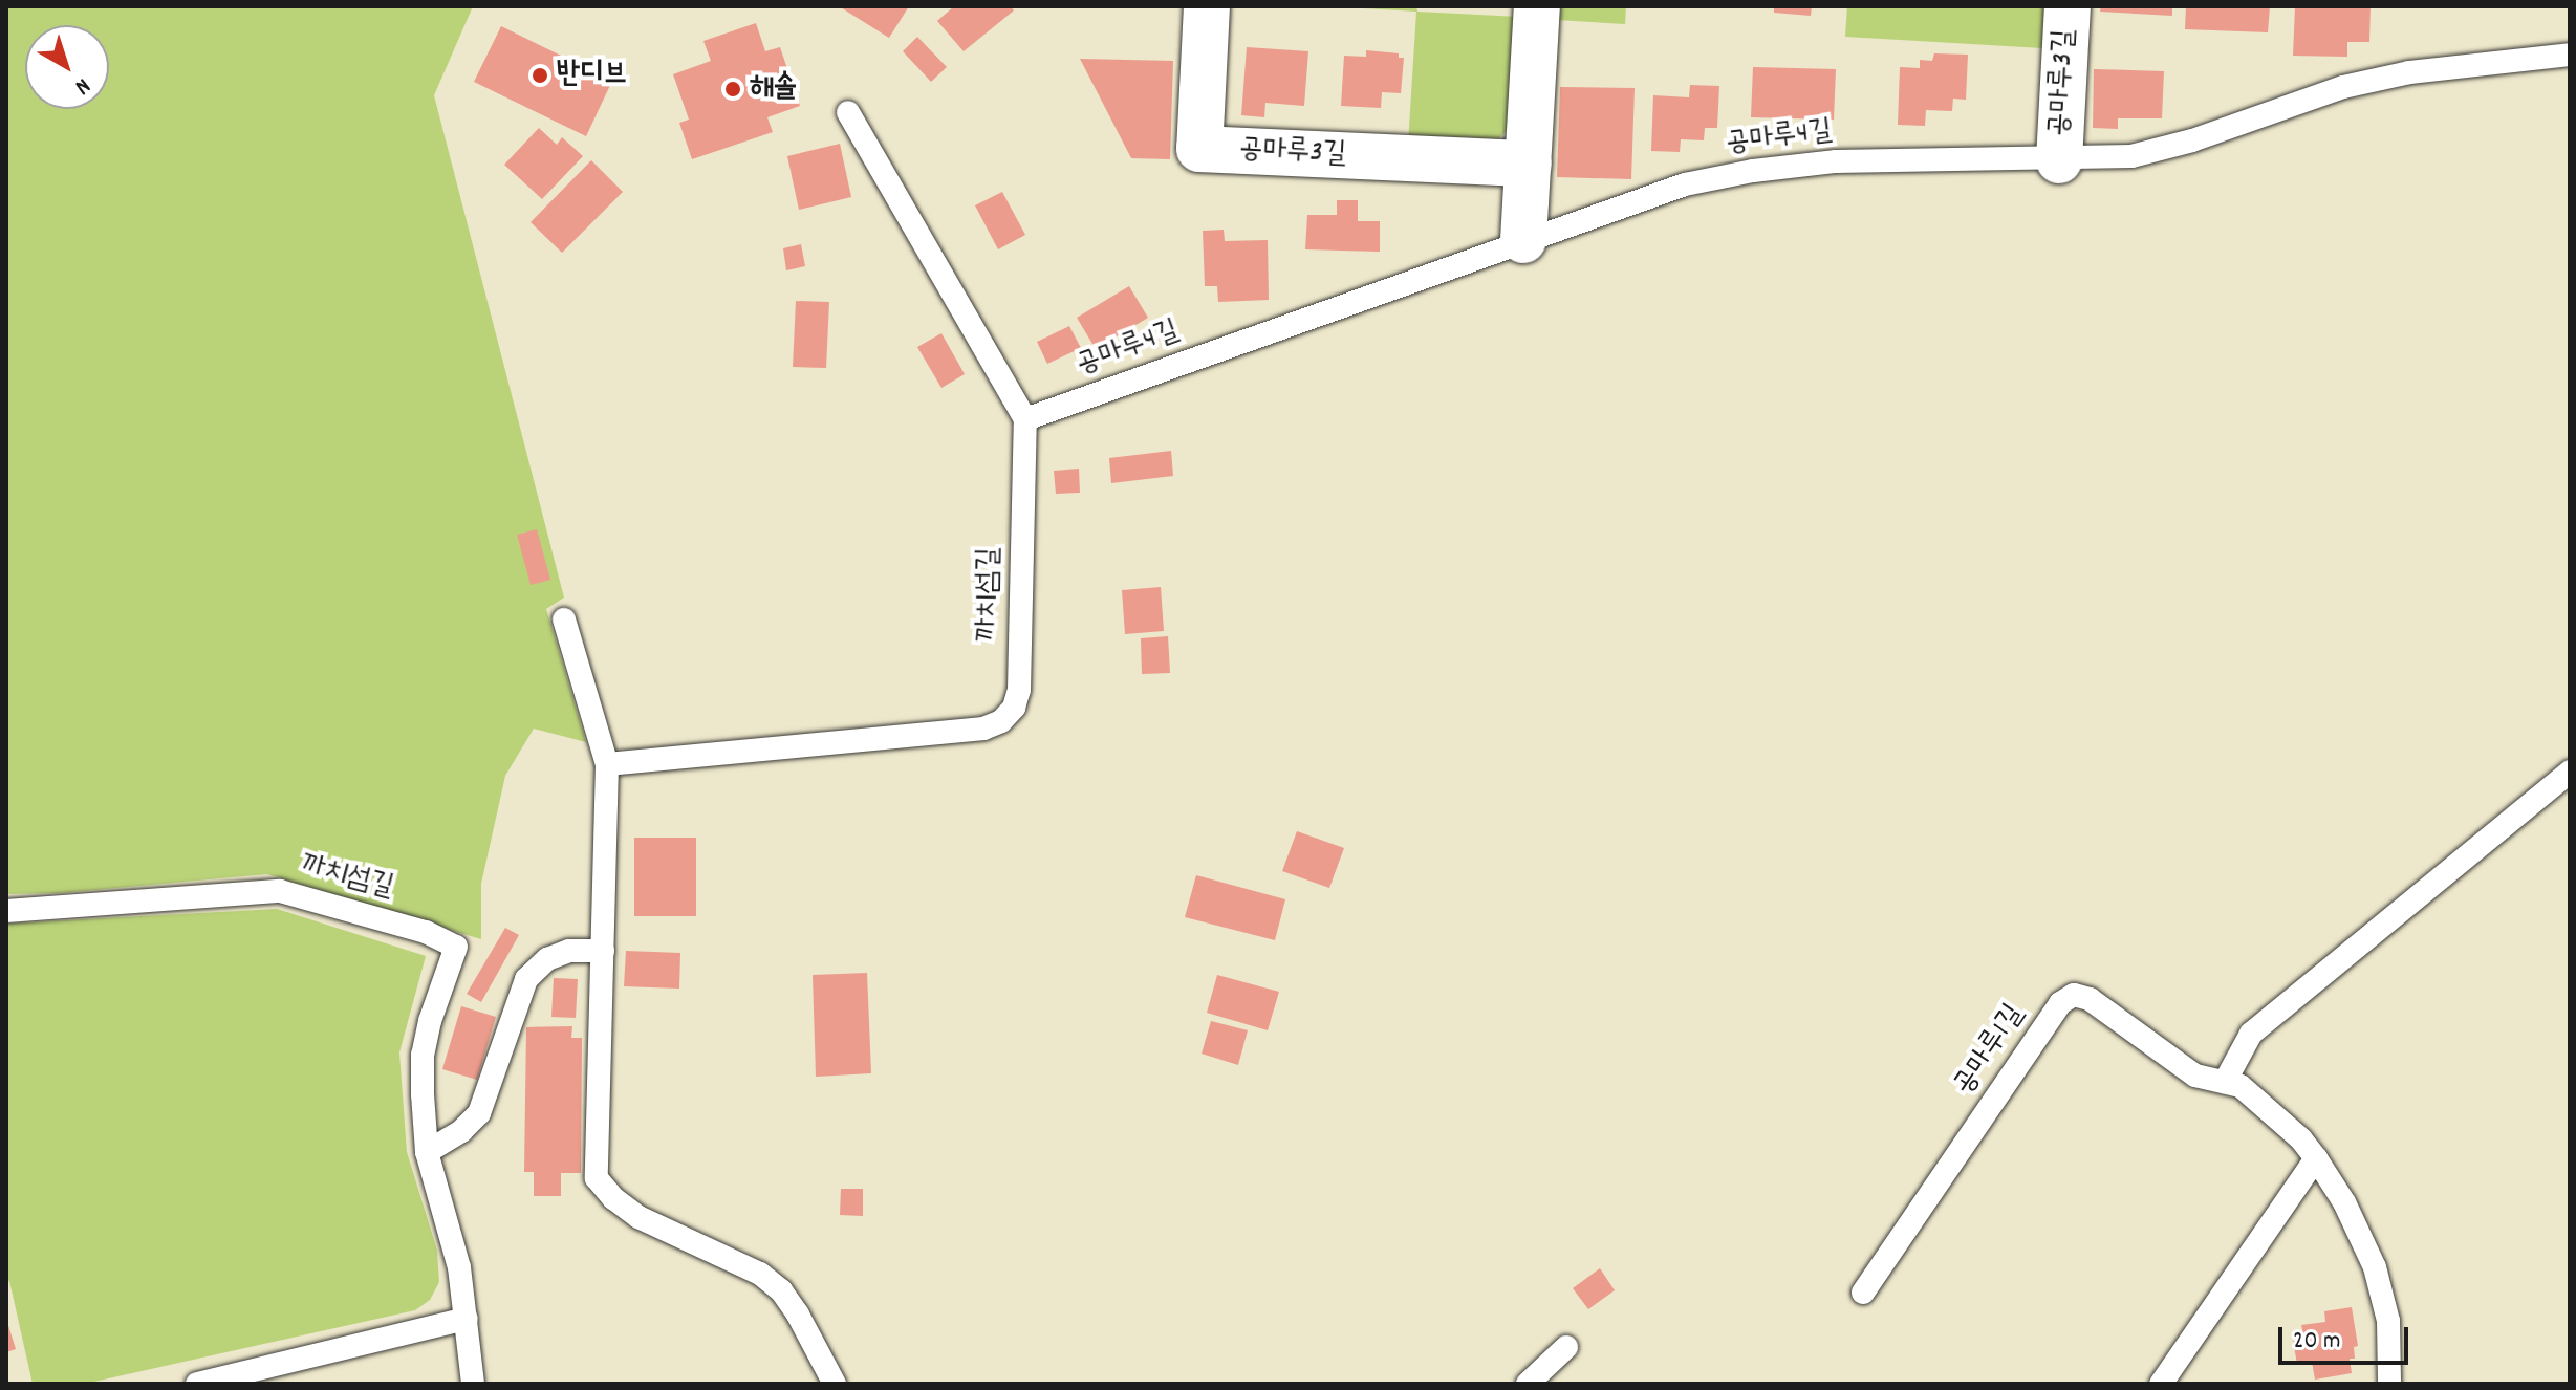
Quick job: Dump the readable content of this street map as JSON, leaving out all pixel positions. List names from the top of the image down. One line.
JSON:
{"streets":{"street":["공마루3길"],"lane":["공마루4길","까치섬길","공마루1길"]},"crossings":[["공마루3길","공마루4길"],["공마루4길","까치섬길"]],"places":["반디브","해솔"],"scale_bar":"20 m","north":"bottom right"}
